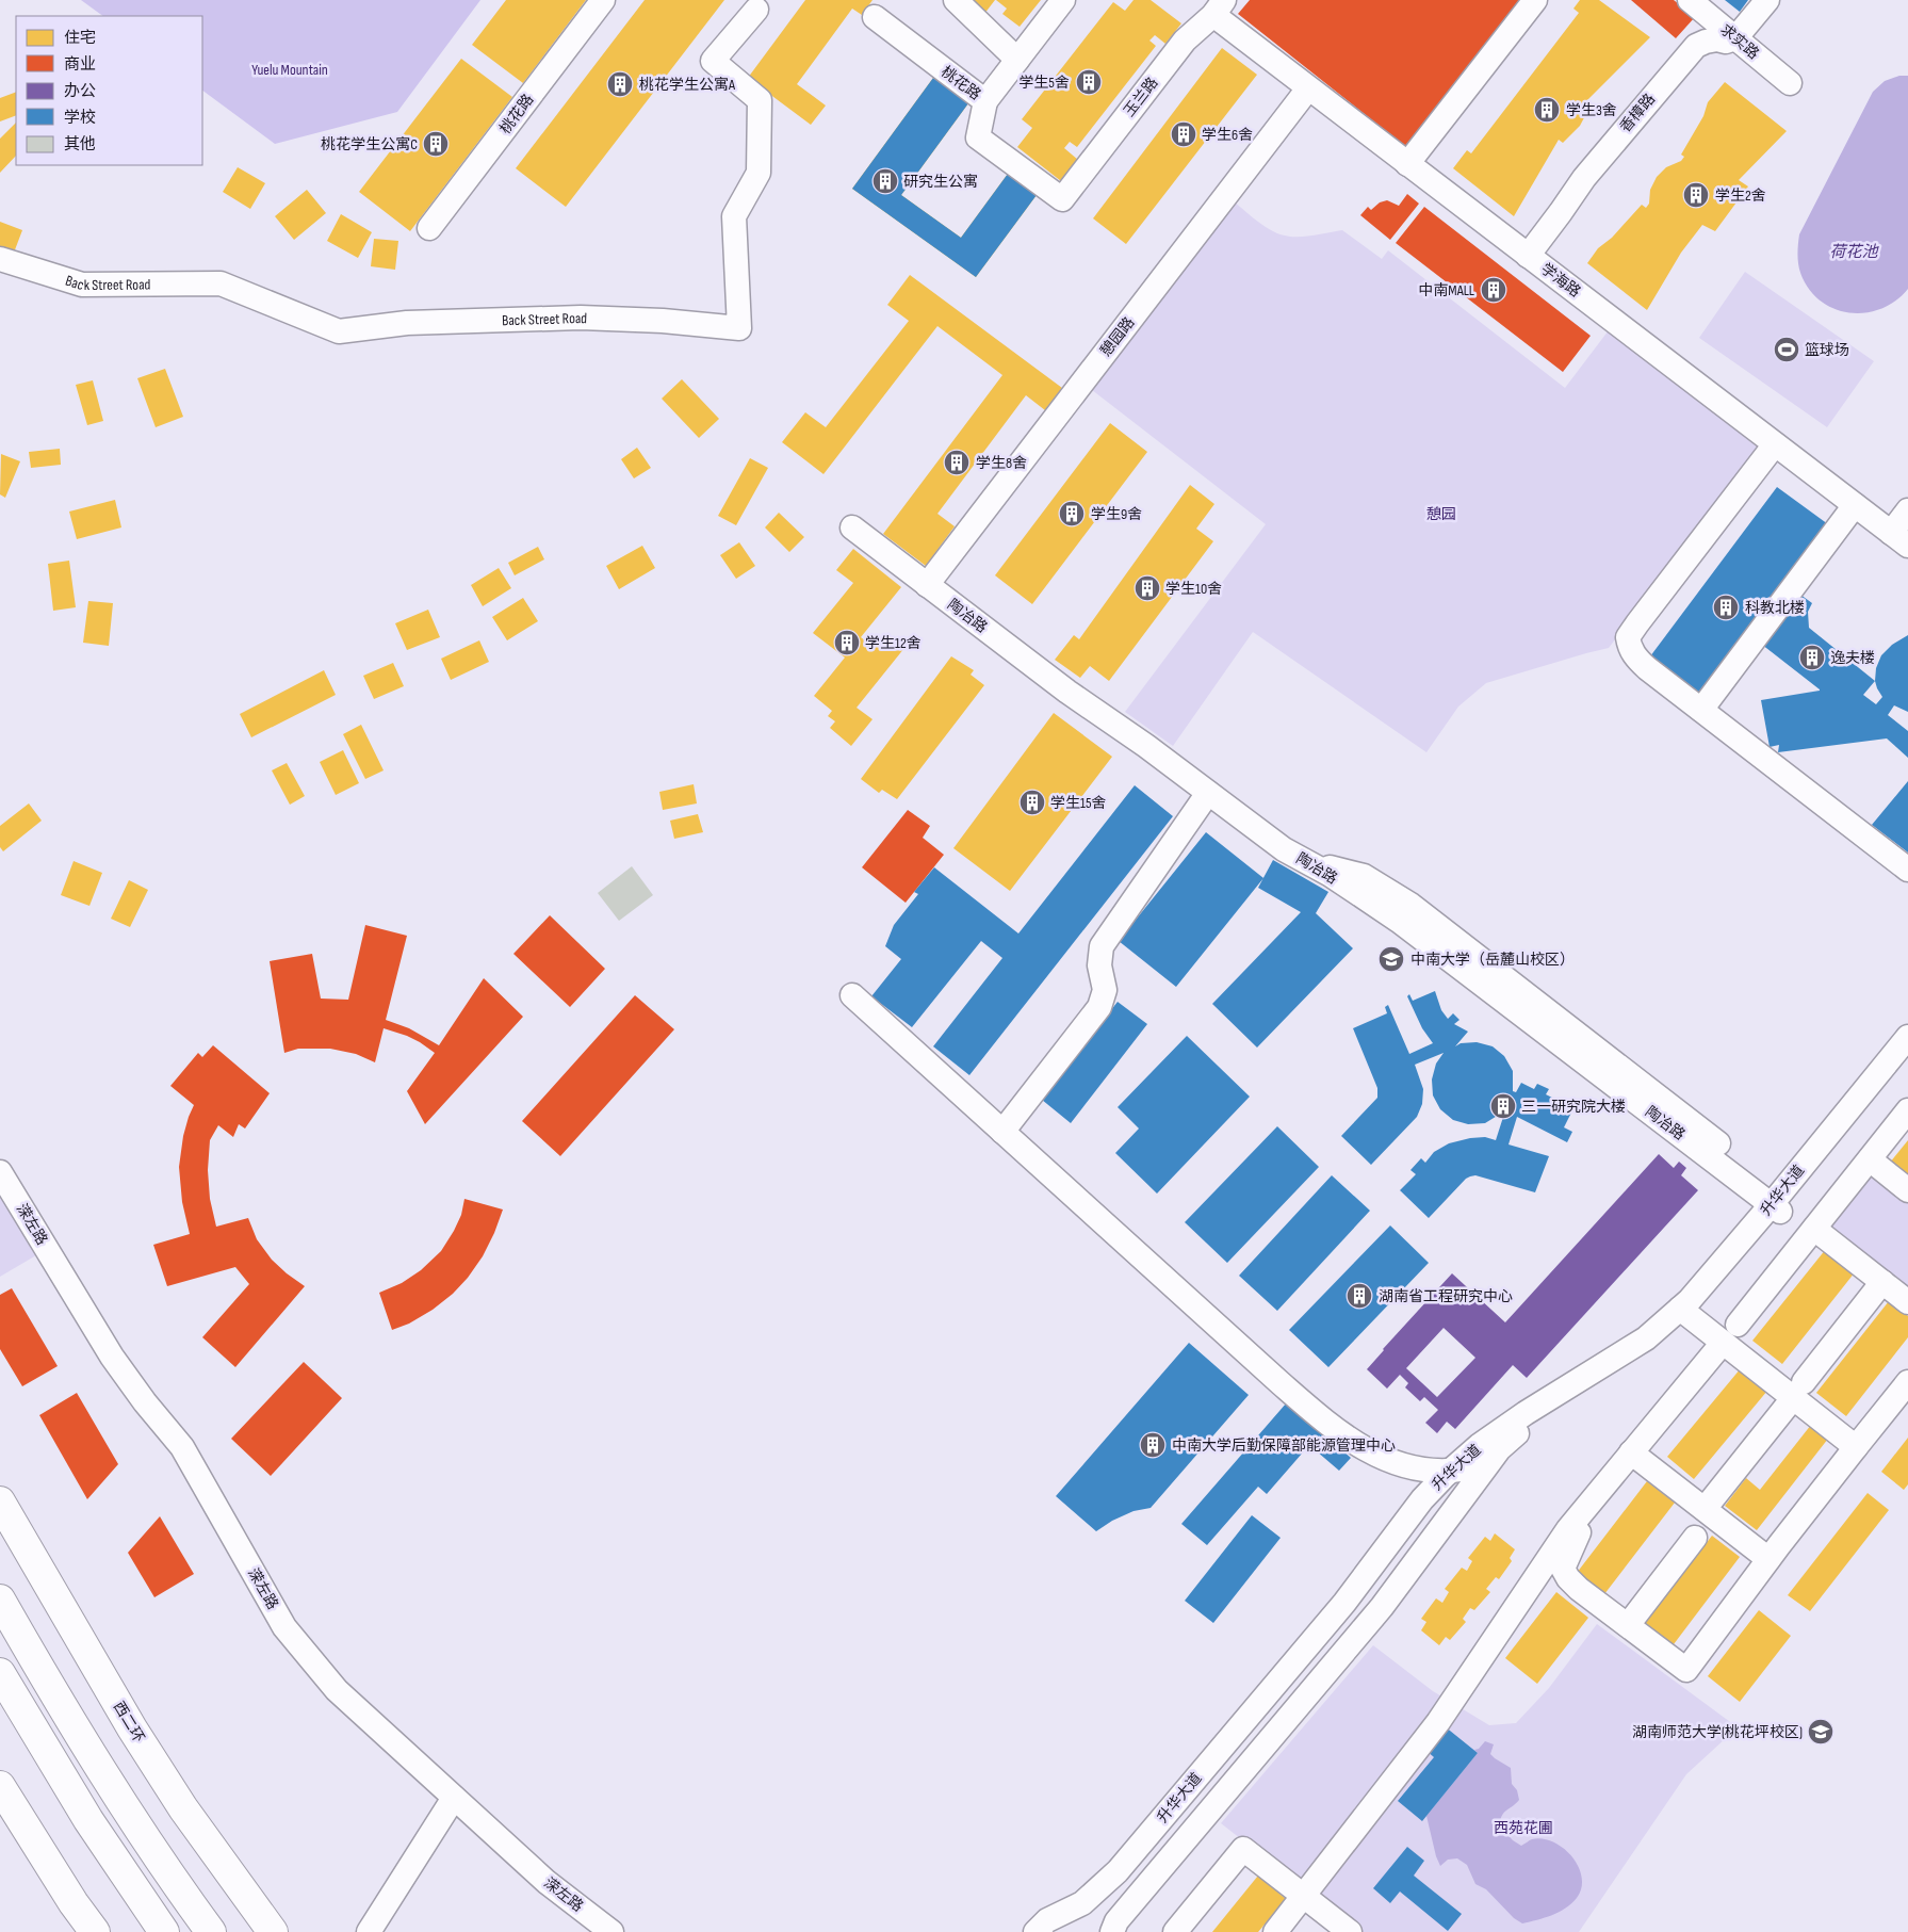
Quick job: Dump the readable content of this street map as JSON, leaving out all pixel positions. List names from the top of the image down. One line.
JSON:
{"streets":{"main road":["西二环"],"street":["求实路","桃花路","玉兰路","香樟路","Back Street Road","学海路","憩园路","陶冶路","升华大道","溁左路"]},"crossings":[["求实路","香樟路"],["桃花路","玉兰路"],["玉兰路","学海路"],["香樟路","学海路"],["学海路","憩园路"],["憩园路","陶冶路"],["陶冶路","升华大道"]],"water":["荷花池"],"parks":["Yuelu Mountain","憩园","西苑花圃"],"places":{"building":["学生5舍","桃花学生公寓A","学生3舍","学生6舍","桃花学生公寓C","研究生公寓","学生2舍","中南MALL","学生8舍","学生9舍","学生10舍","科教北楼","学生12舍","逸夫楼","学生15舍","三一研究院大楼","湖南省工程研究中心","中南大学后勤保障部能源管理中心"],"sports":["篮球场"],"school or university":["中南大学（岳麓山校区）","湖南师范大学(桃花坪校区)"]},"legend":["住宅","商业","办公","学校","其他"]}
